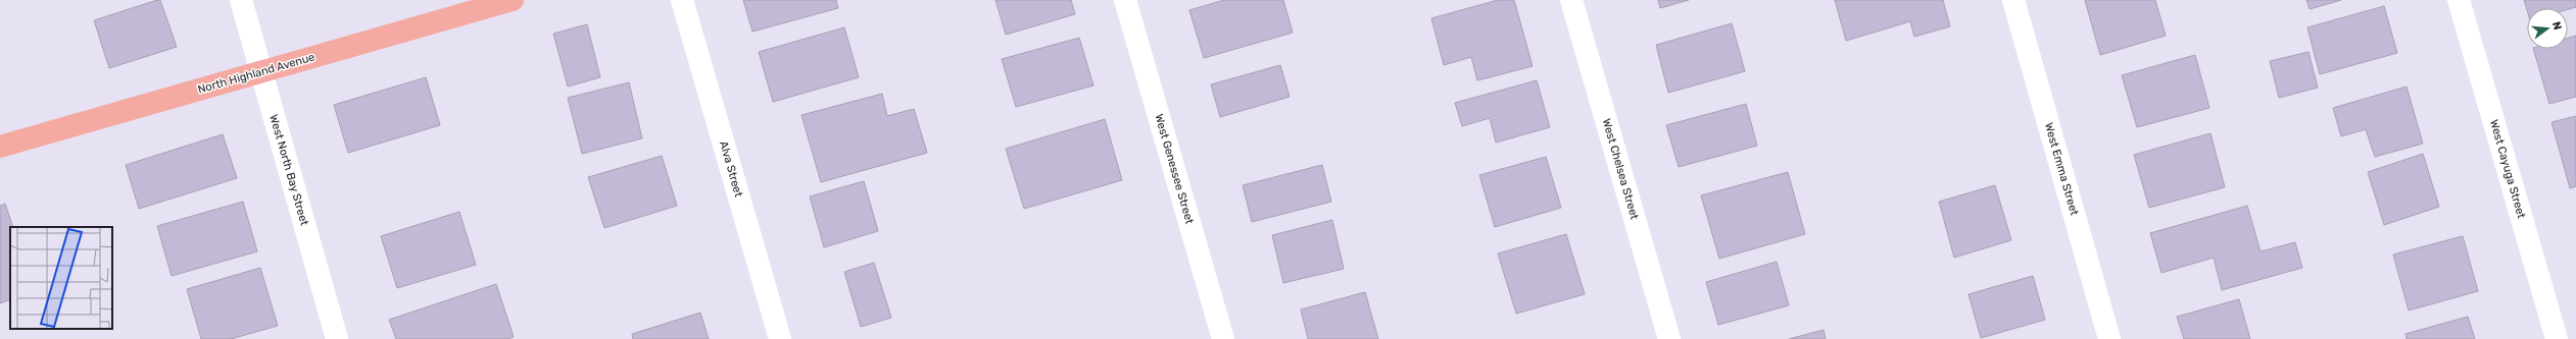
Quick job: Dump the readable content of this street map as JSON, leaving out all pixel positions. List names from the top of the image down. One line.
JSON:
{"streets":{"main road":["North Highland Avenue"],"street":["Alva Street","West Genessee Street","West Chelsea Street","West Emma Street","West Cayuga Street","West North Bay Street"]},"crossings":[["North Highland Avenue","West North Bay Street"]],"north":"right"}
